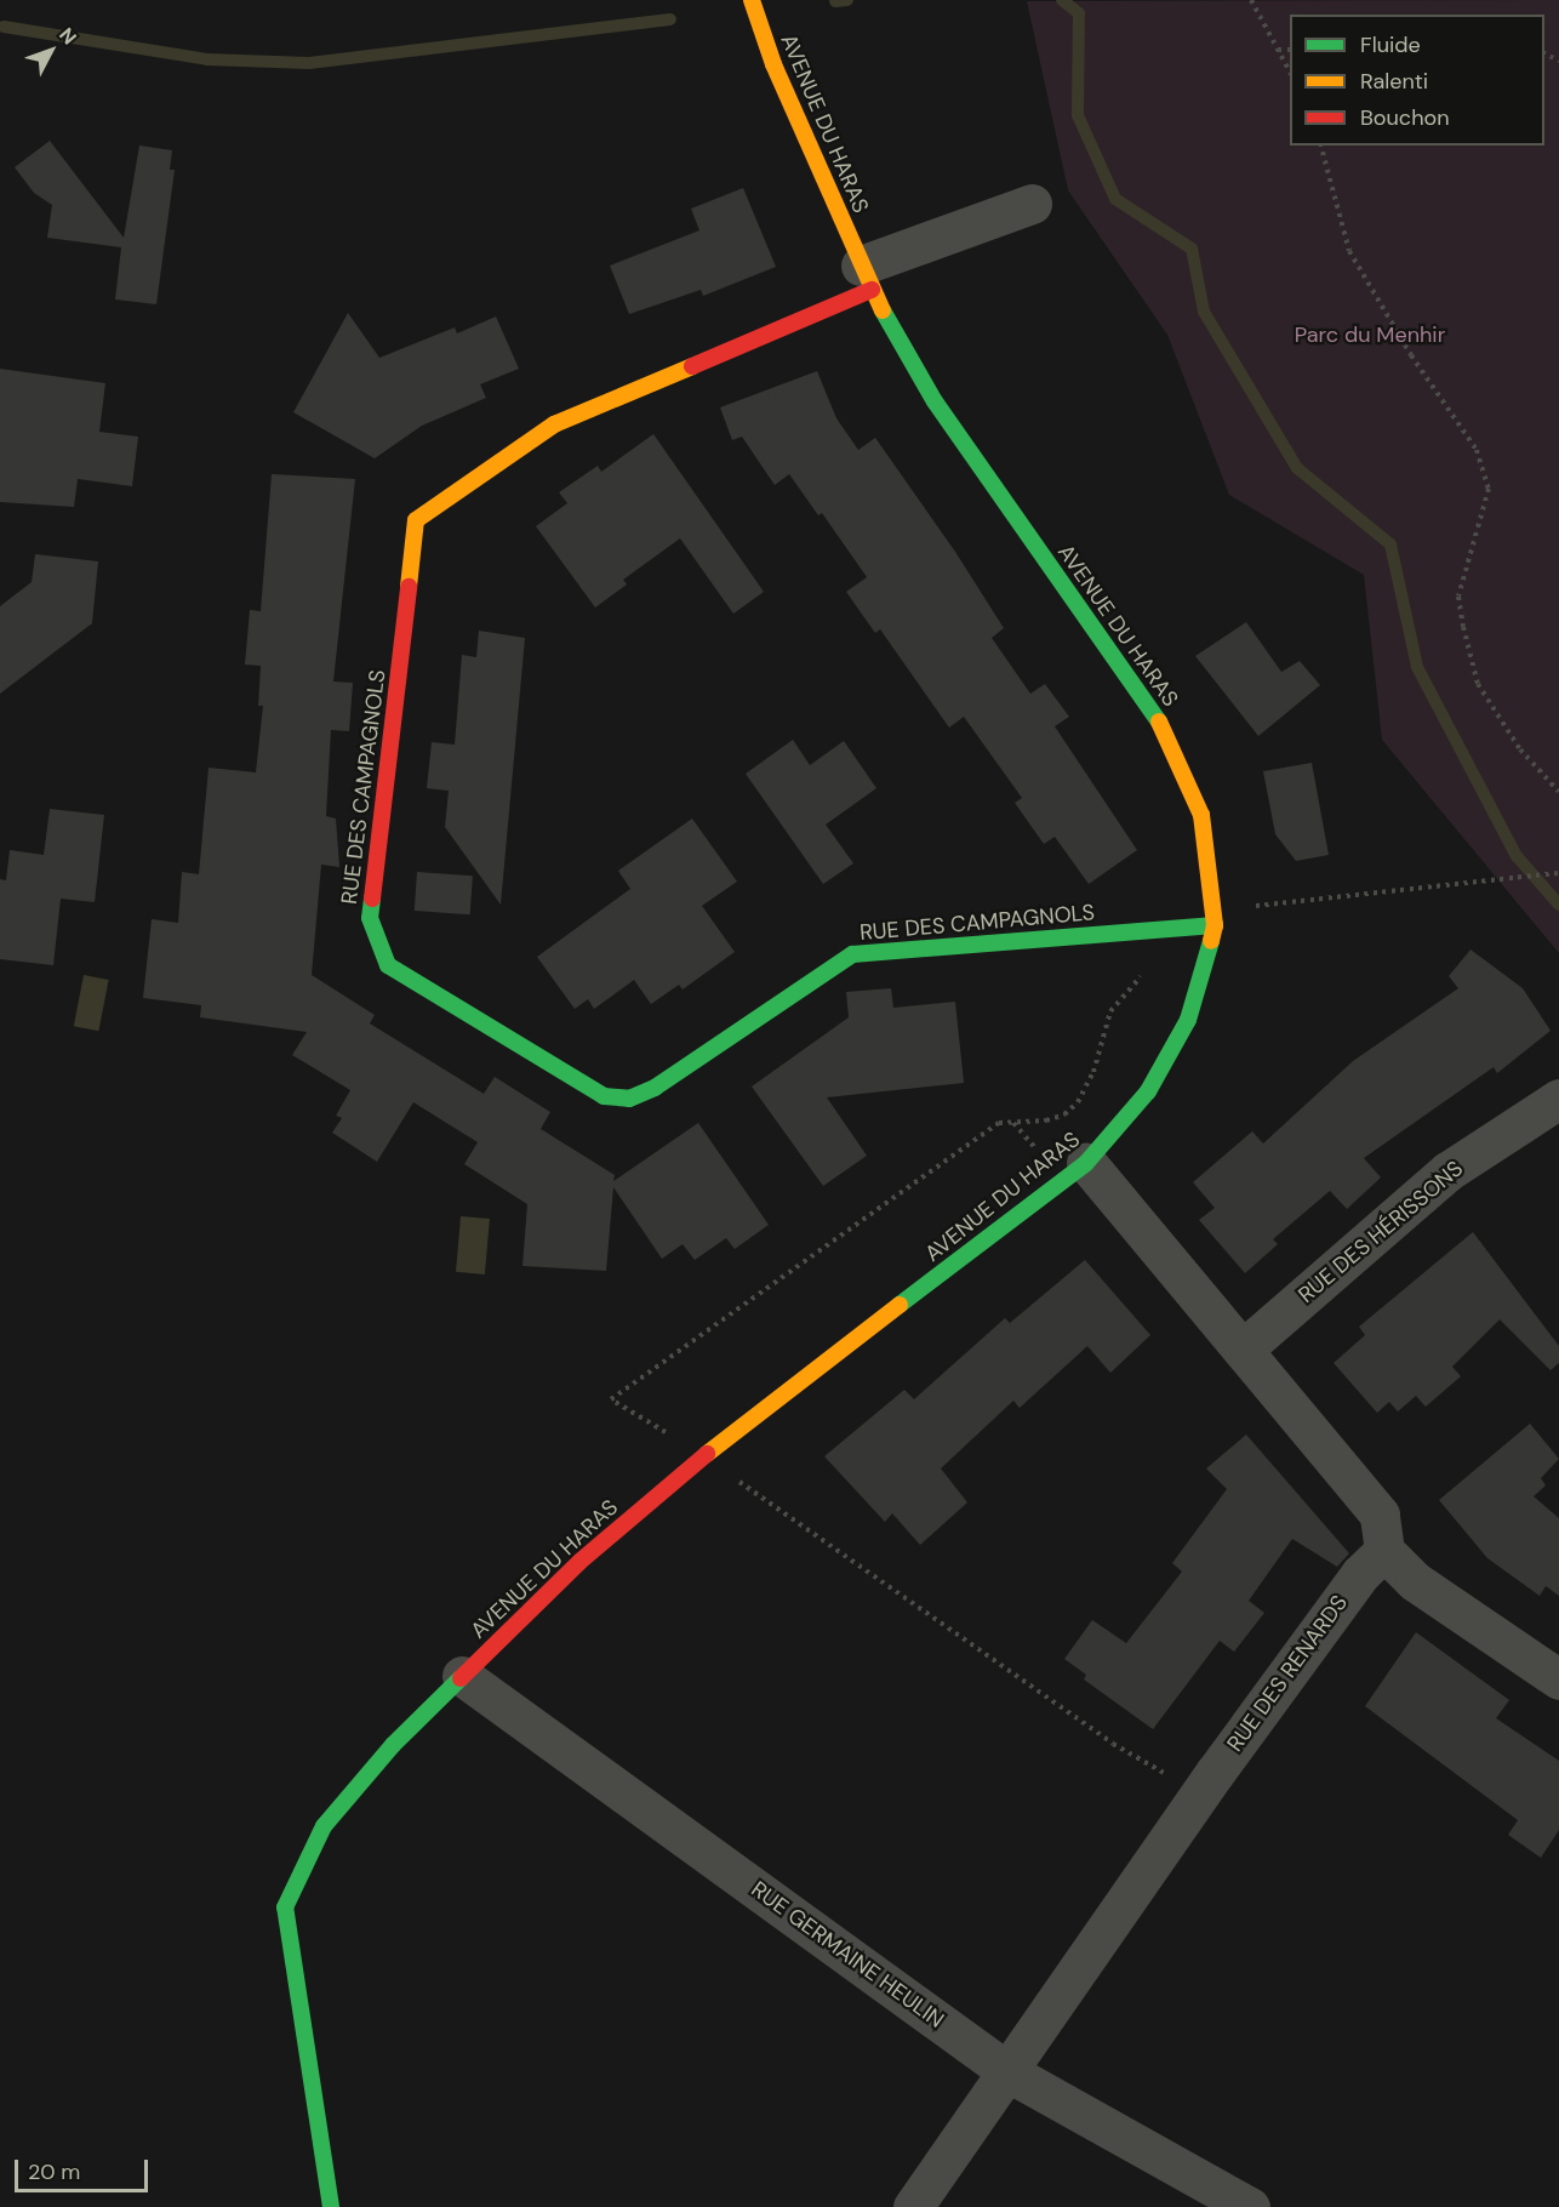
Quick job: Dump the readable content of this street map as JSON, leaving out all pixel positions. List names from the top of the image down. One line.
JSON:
{"streets":{"street":["AVENUE DU HARAS","RUE DES CAMPAGNOLS","RUE DES HÉRISSONS","RUE DES RENARDS","RUE GERMAINE HEULIN"]},"crossings":[["AVENUE DU HARAS","RUE DES CAMPAGNOLS"],["AVENUE DU HARAS","RUE GERMAINE HEULIN"],["RUE DES RENARDS","RUE GERMAINE HEULIN"]],"parks":["Parc du Menhir"],"legend":["Fluide","Ralenti","Bouchon"],"scale_bar":"20 m","north":"top right"}
